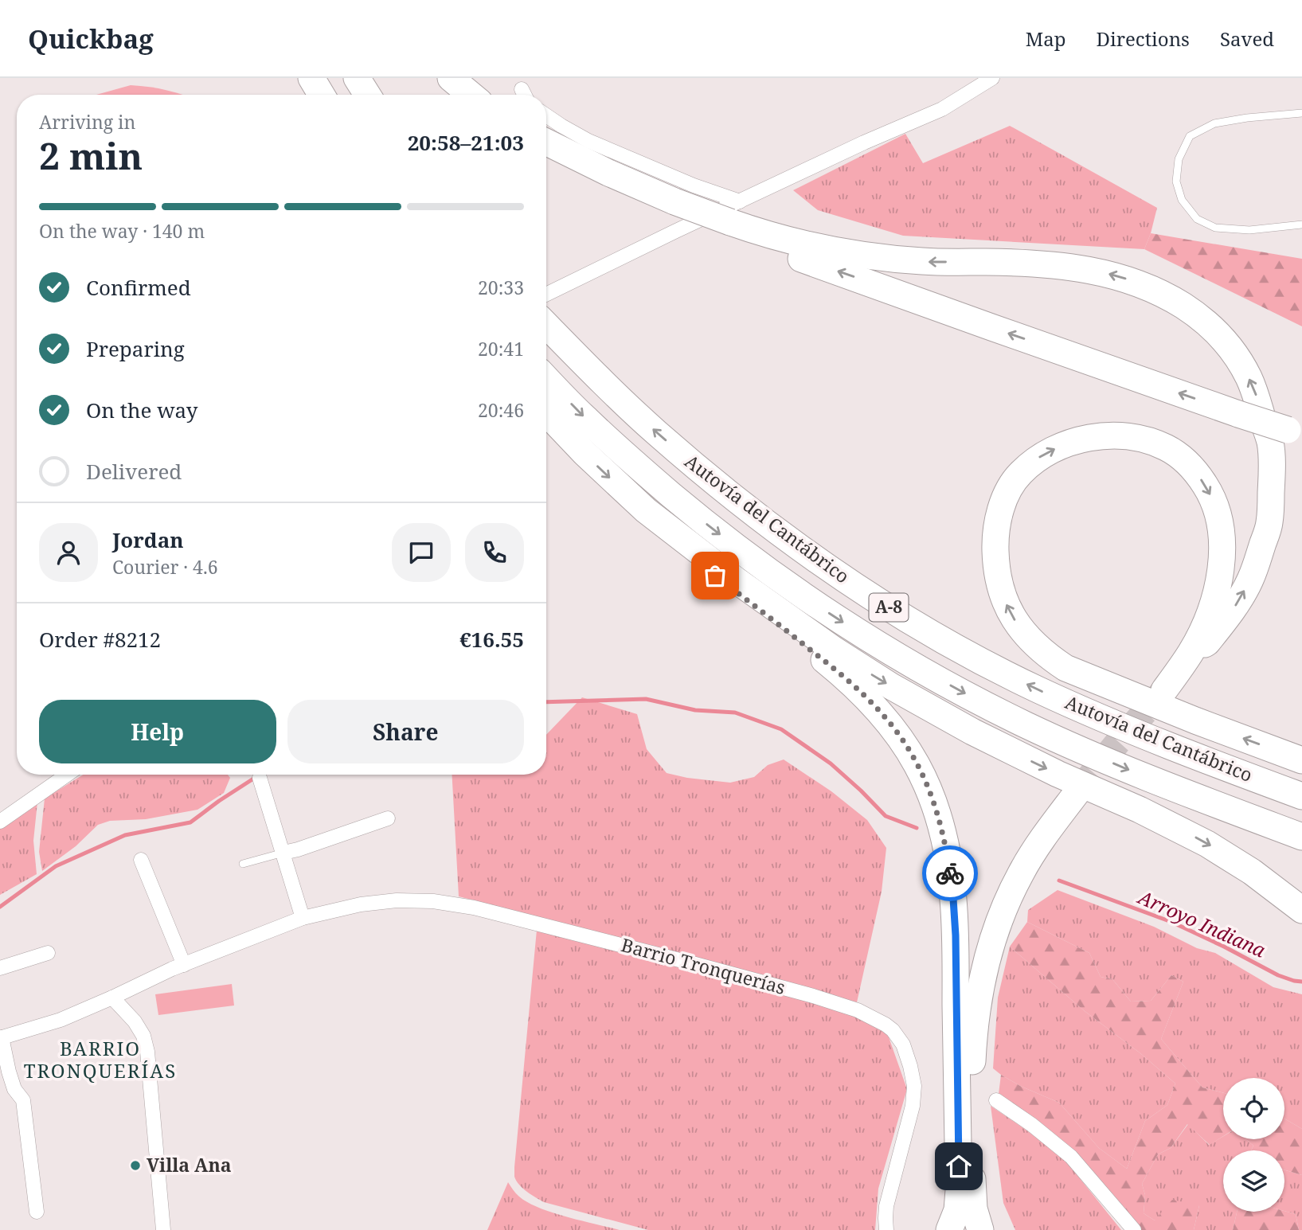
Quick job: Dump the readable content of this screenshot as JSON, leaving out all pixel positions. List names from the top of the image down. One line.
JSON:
{"streets":{"highway":["Autovía del Cantábrico","A-8"],"street":["Barrio Tronquerías"]},"districts":["BARRIO TRONQUERÍAS"],"water":["Arroyo Indiana"],"places":["Villa Ana"],"page":{"header":"Quickbag","nav":["Map","Directions","Saved"],"heading":["2 min","Arriving in","20:58–21:03"],"panel":["Jordan","Courier · 4.6","Order #8212","€16.55"],"bar":"On the way · 140 m","list":[["Confirmed","20:33"],["Preparing","20:41"],["On the way","20:46"],"Delivered"],"buttons":["Help","Share"]}}
